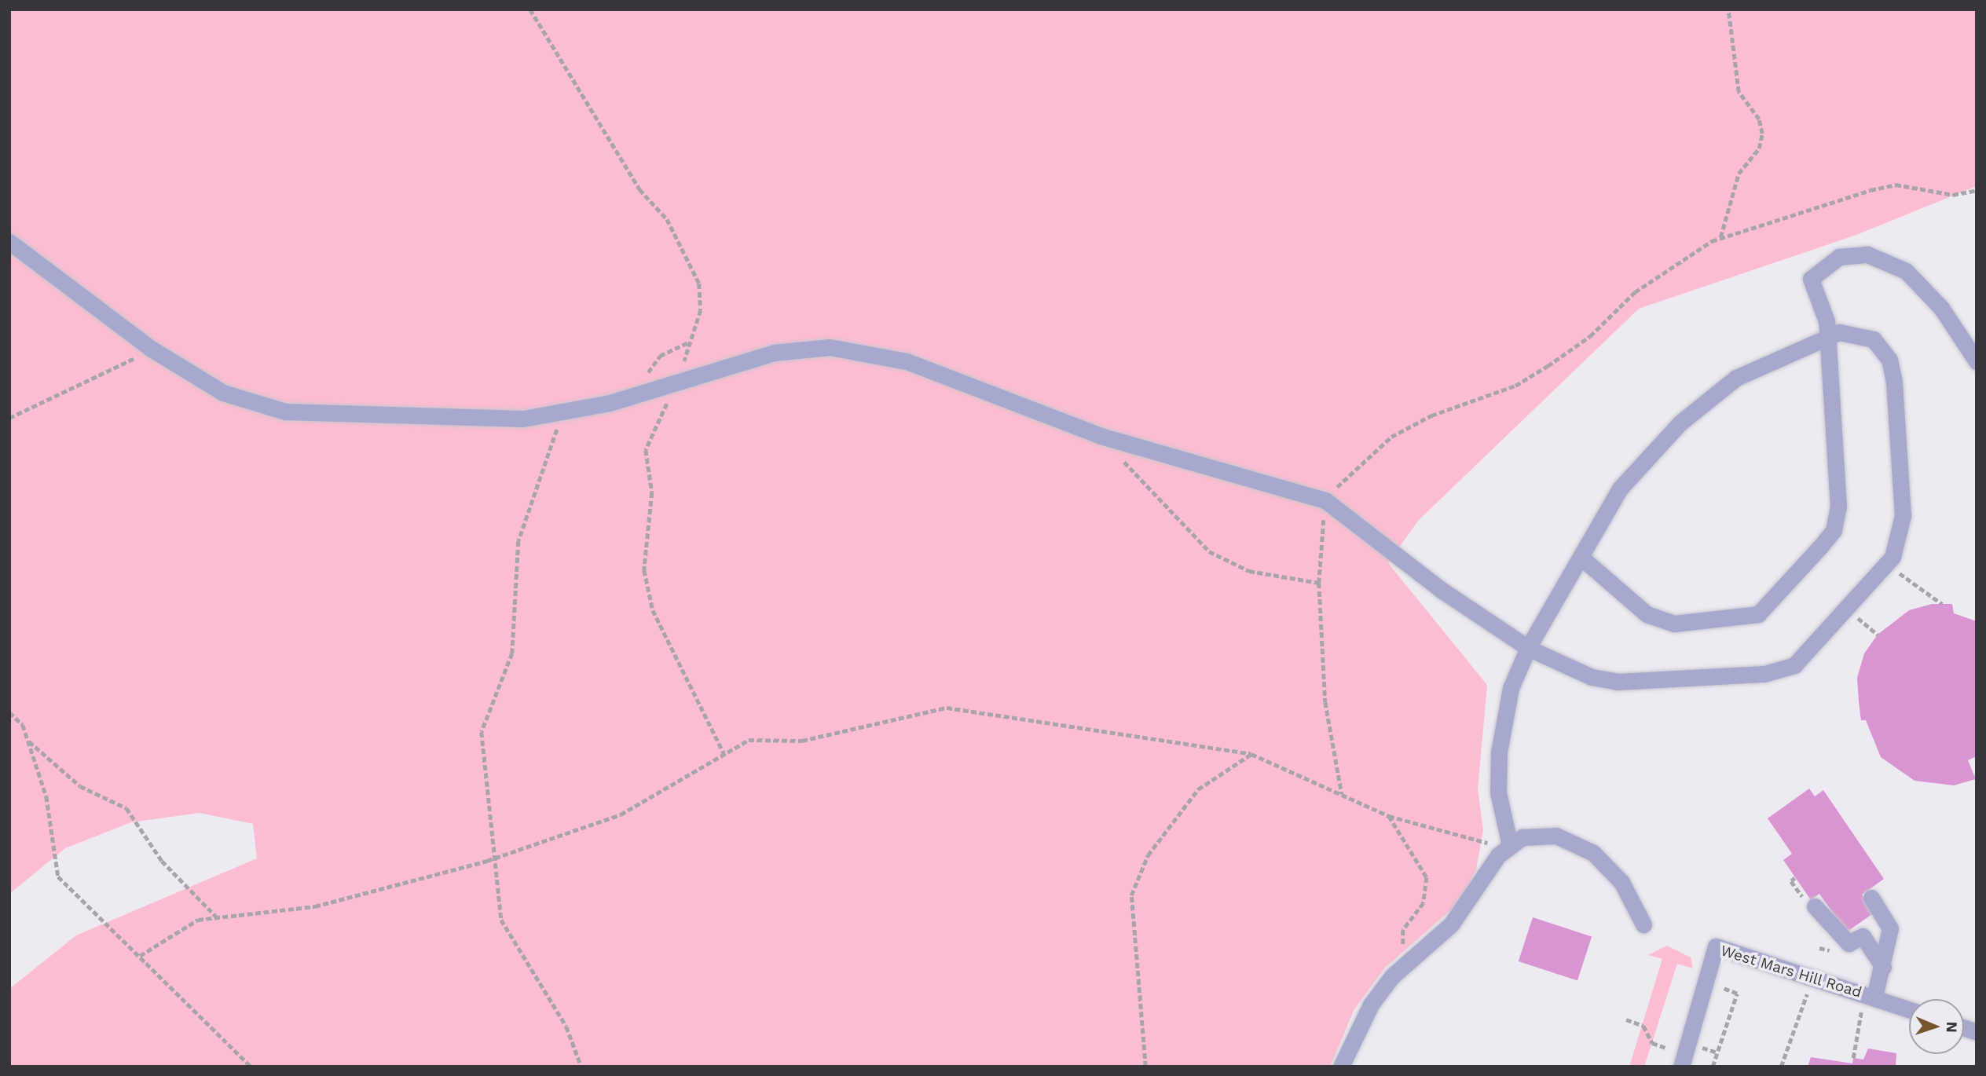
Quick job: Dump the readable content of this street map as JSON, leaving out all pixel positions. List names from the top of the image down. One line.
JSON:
{"streets":{"street":["West Mars Hill Road"]},"north":"right"}
